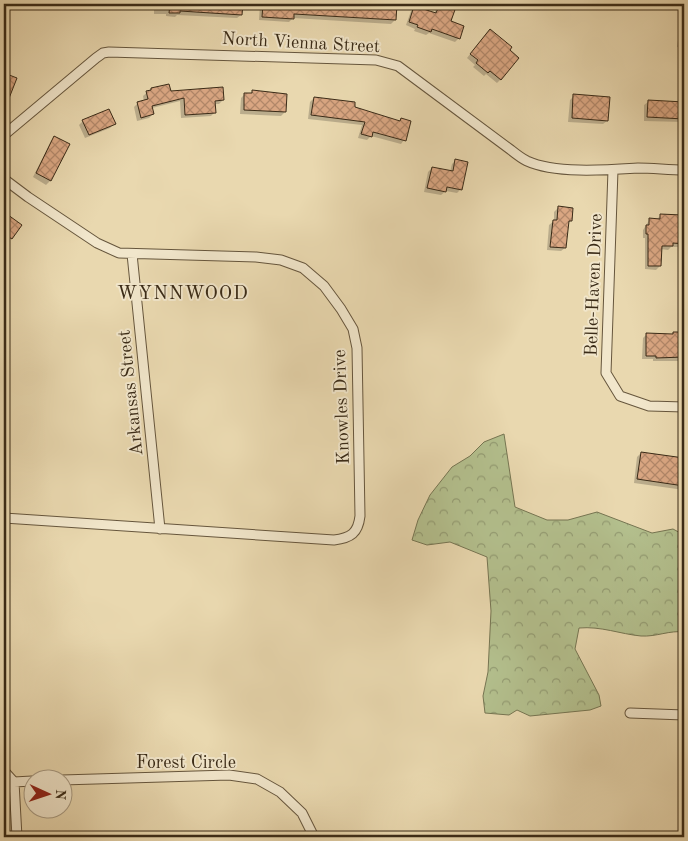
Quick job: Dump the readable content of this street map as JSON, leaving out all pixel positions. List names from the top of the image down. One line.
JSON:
{"streets":{"street":["North Vienna Street","Belle-Haven Drive","Arkansas Street","Knowles Drive","Forest Circle"]},"crossings":[["North Vienna Street","Belle-Haven Drive"],["Arkansas Street","Knowles Drive"]],"districts":["WYNNWOOD"],"north":"right"}
